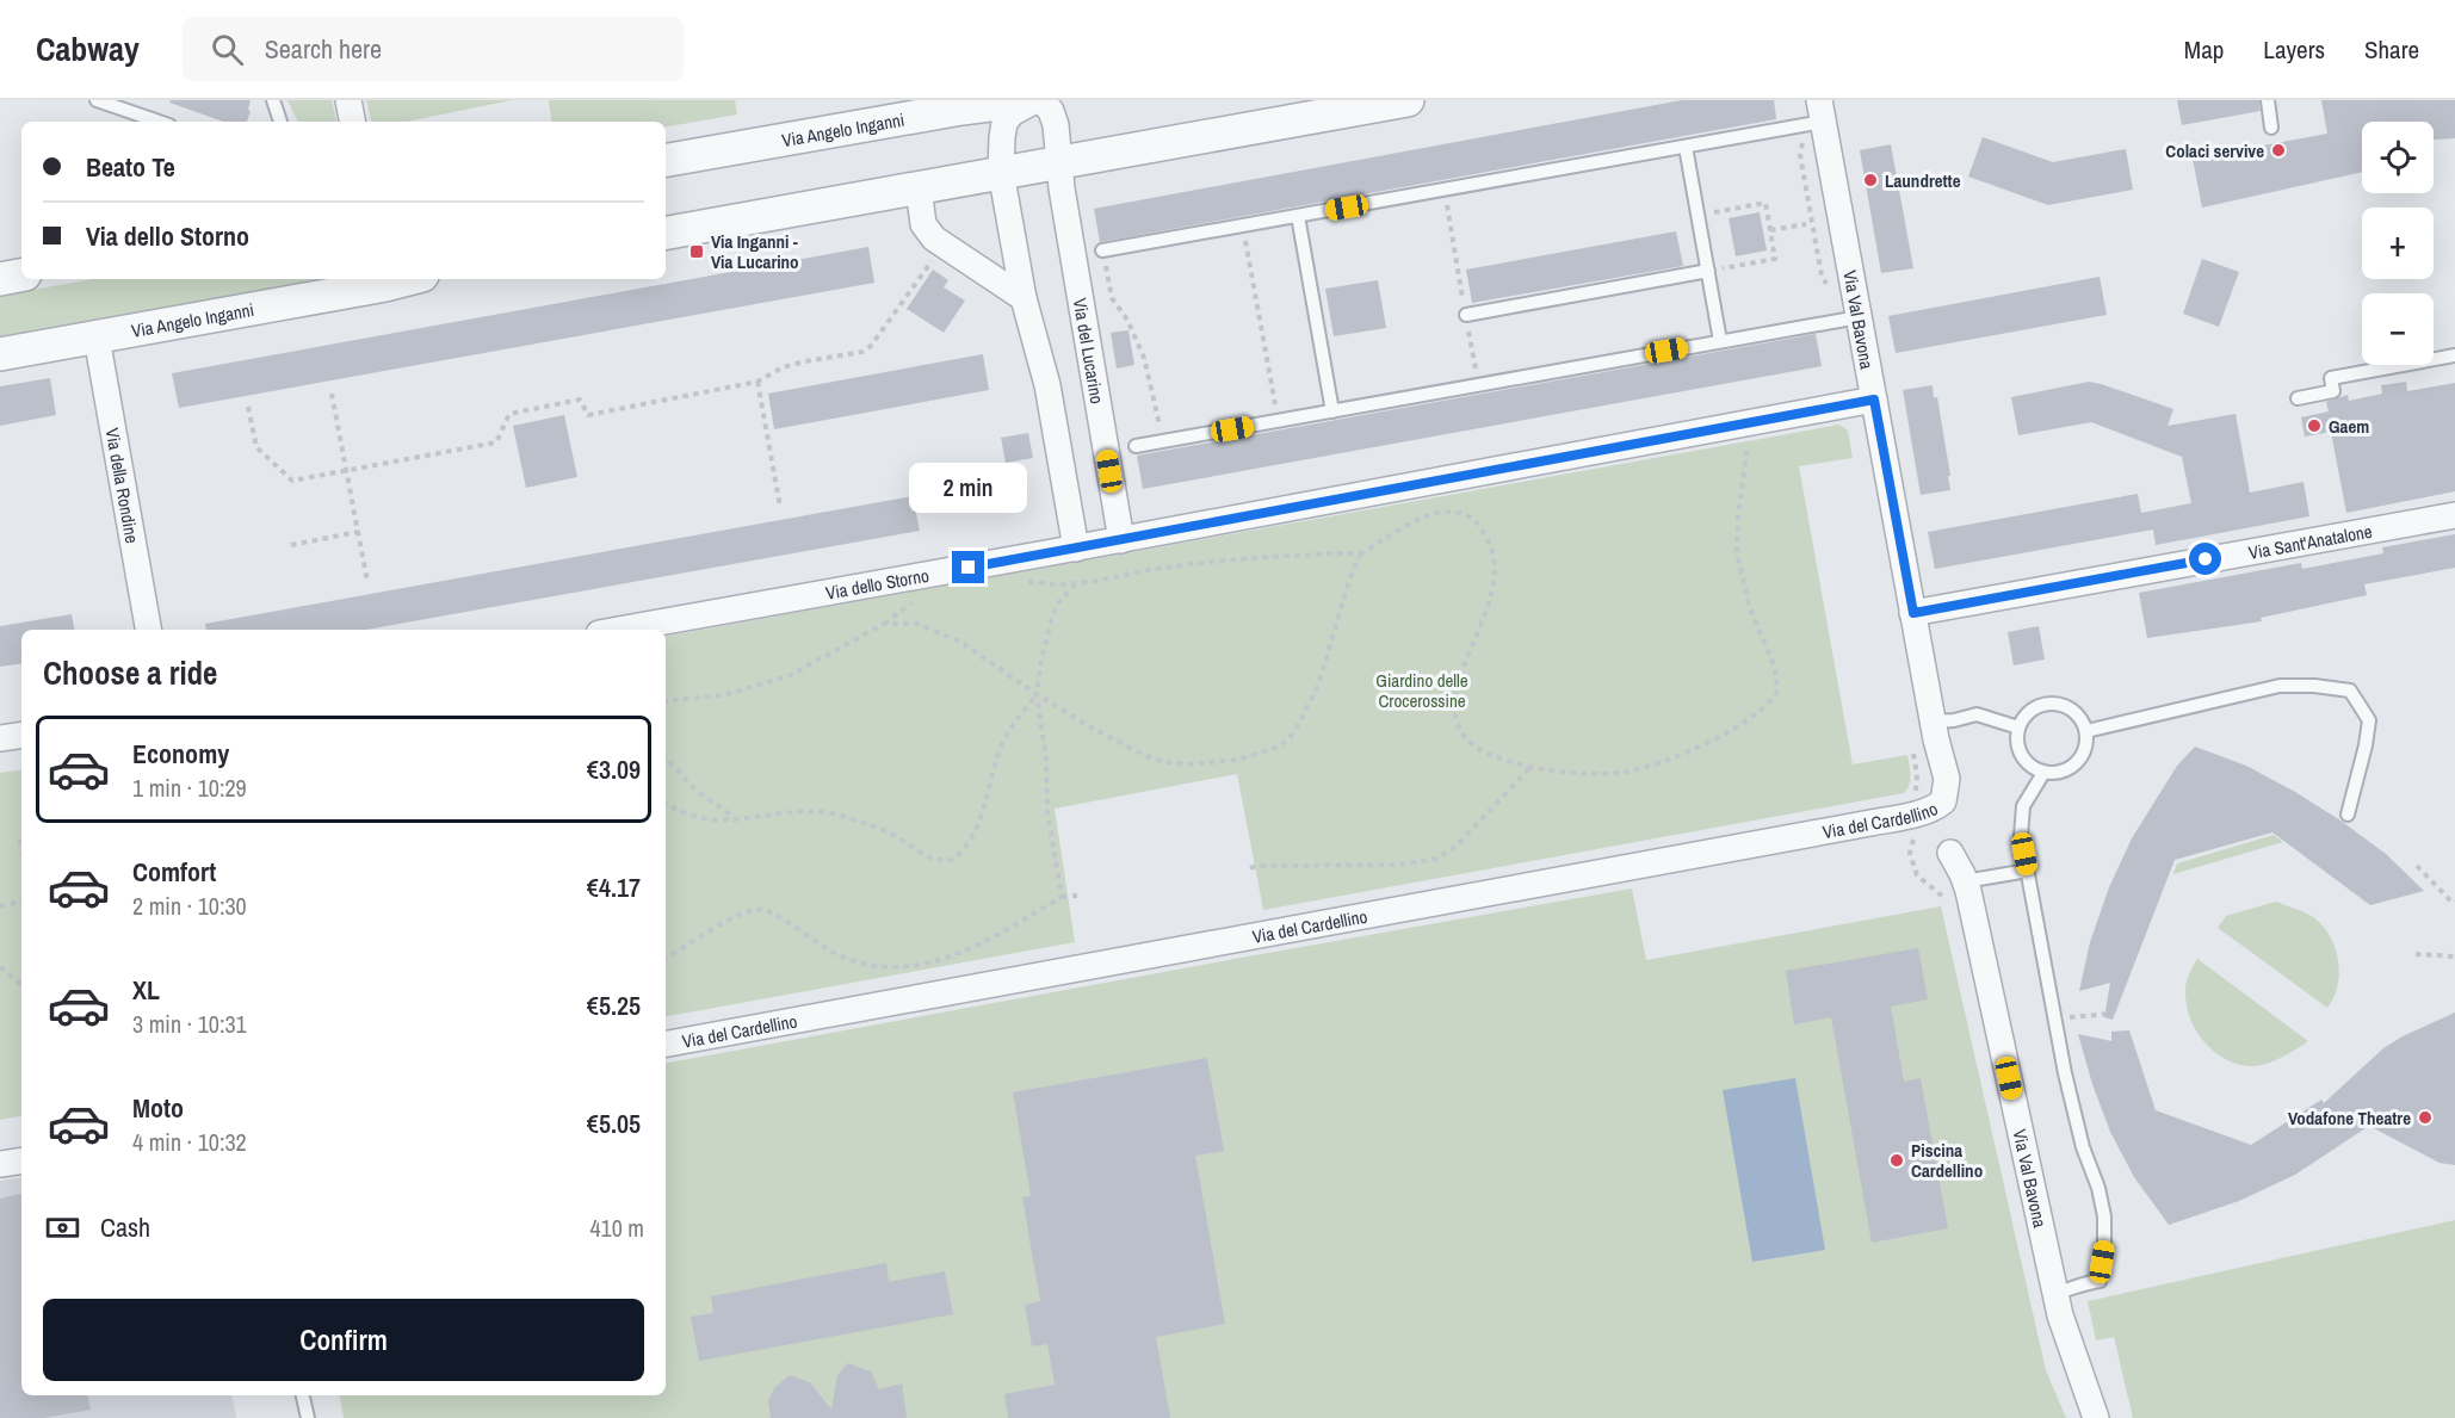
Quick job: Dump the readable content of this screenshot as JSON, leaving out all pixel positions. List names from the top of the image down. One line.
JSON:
{"streets":{"street":["Via Angelo Inganni","Via Val Bavona","Via del Lucarino","Via della Rondine","Via Sant'Anatalone","Via dello Storno","Via del Cardellino"]},"crossings":[["Via Angelo Inganni","Via della Rondine"],["Via Val Bavona","Via Sant'Anatalone"],["Via Val Bavona","Via dello Storno"],["Via Val Bavona","Via del Cardellino"],["Via del Lucarino","Via dello Storno"]],"parks":["Giardino delle Crocerossine"],"places":{"other":["Colaci servive","Laundrette","Gaem","Vodafone Theatre","Piscina Cardellino"],"transit":["Via Inganni - Via Lucarino"]},"page":{"header":"Cabway","search":"Search here","nav":["Map","Layers","Share"],"map_buttons":["+","−"],"banner":["Beato Te","Via dello Storno"],"bubble":"2 min","heading":"Choose a ride","list":[{"name":"Economy","note":"1 min · 10:29","value":"€3.09"},{"name":"Comfort","note":"2 min · 10:30","value":"€4.17"},{"name":"XL","note":"3 min · 10:31","value":"€5.25"},{"name":"Moto","note":"4 min · 10:32","value":"€5.05"}],"pay":["Cash","410 m"],"buttons":"Confirm"}}
